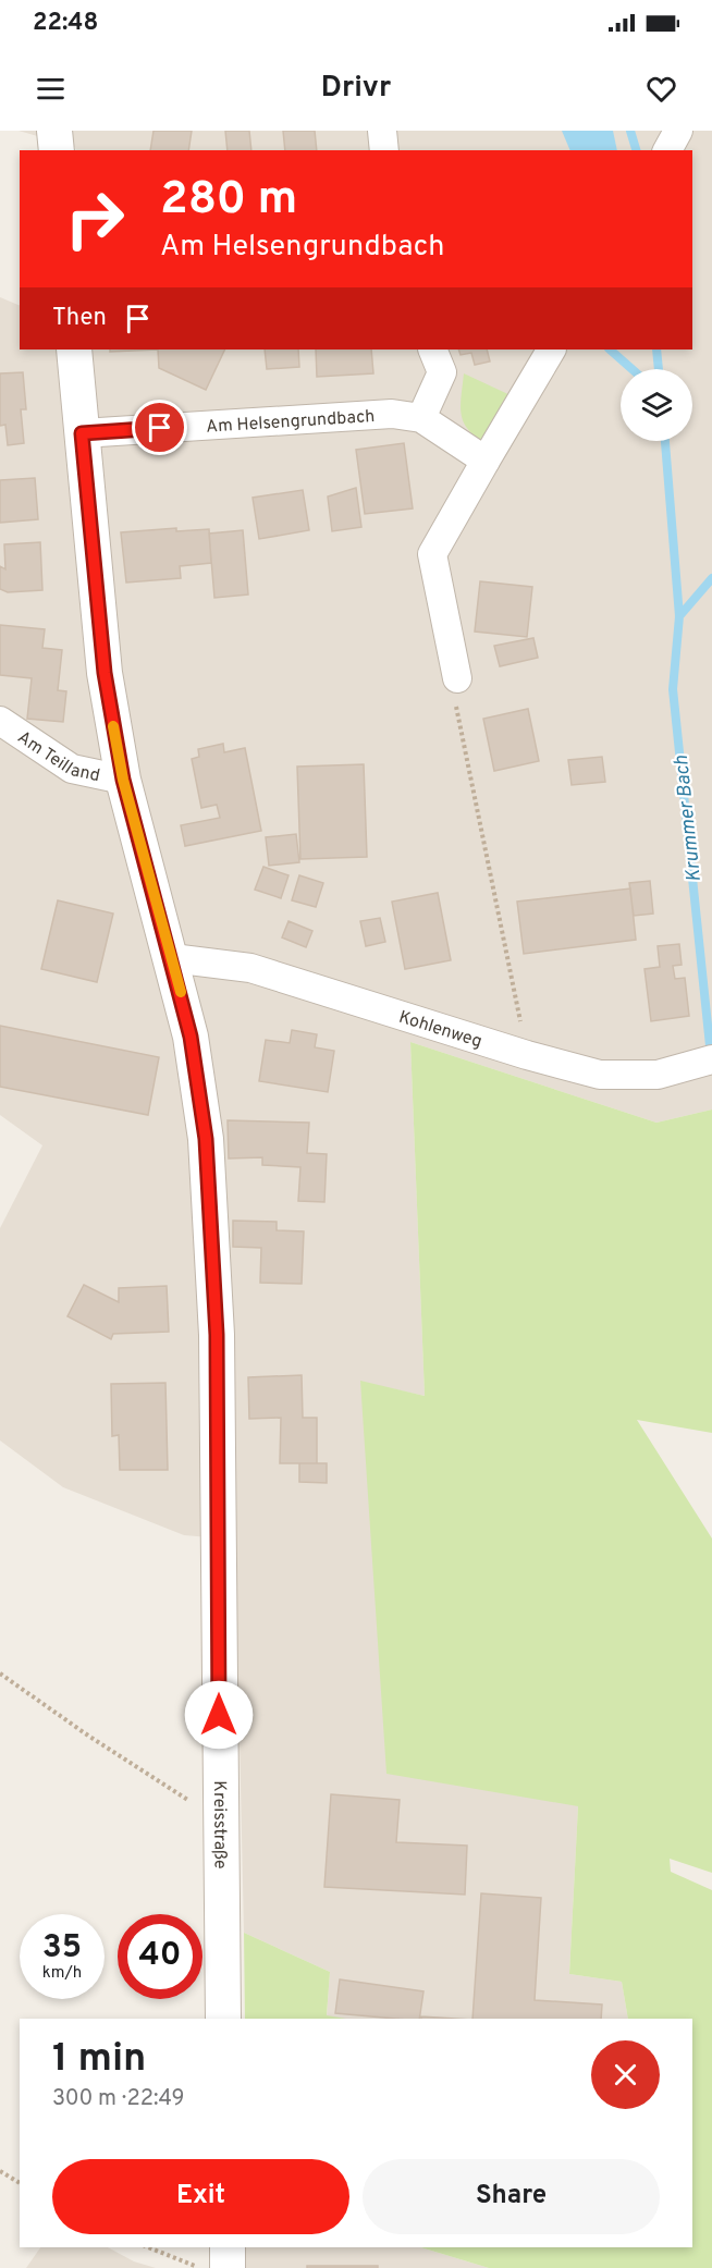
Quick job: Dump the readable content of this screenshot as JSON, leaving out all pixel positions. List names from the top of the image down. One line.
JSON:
{"streets":{"street":["Am Helsengrundbach","Am Teilland","Kohlenweg","Kreisstraße"]},"crossings":[["Am Helsengrundbach","Kreisstraße"],["Am Teilland","Kreisstraße"],["Kohlenweg","Kreisstraße"]],"water":["Krummer Bach"],"page":{"status":"22:48","header":"Drivr","turn":["280 m","Am Helsengrundbach"],"then":"Then","speed":"35 km/h","limit":"40","heading":["1 min","300 m · 22:49"],"buttons":["Exit","Share"]}}
